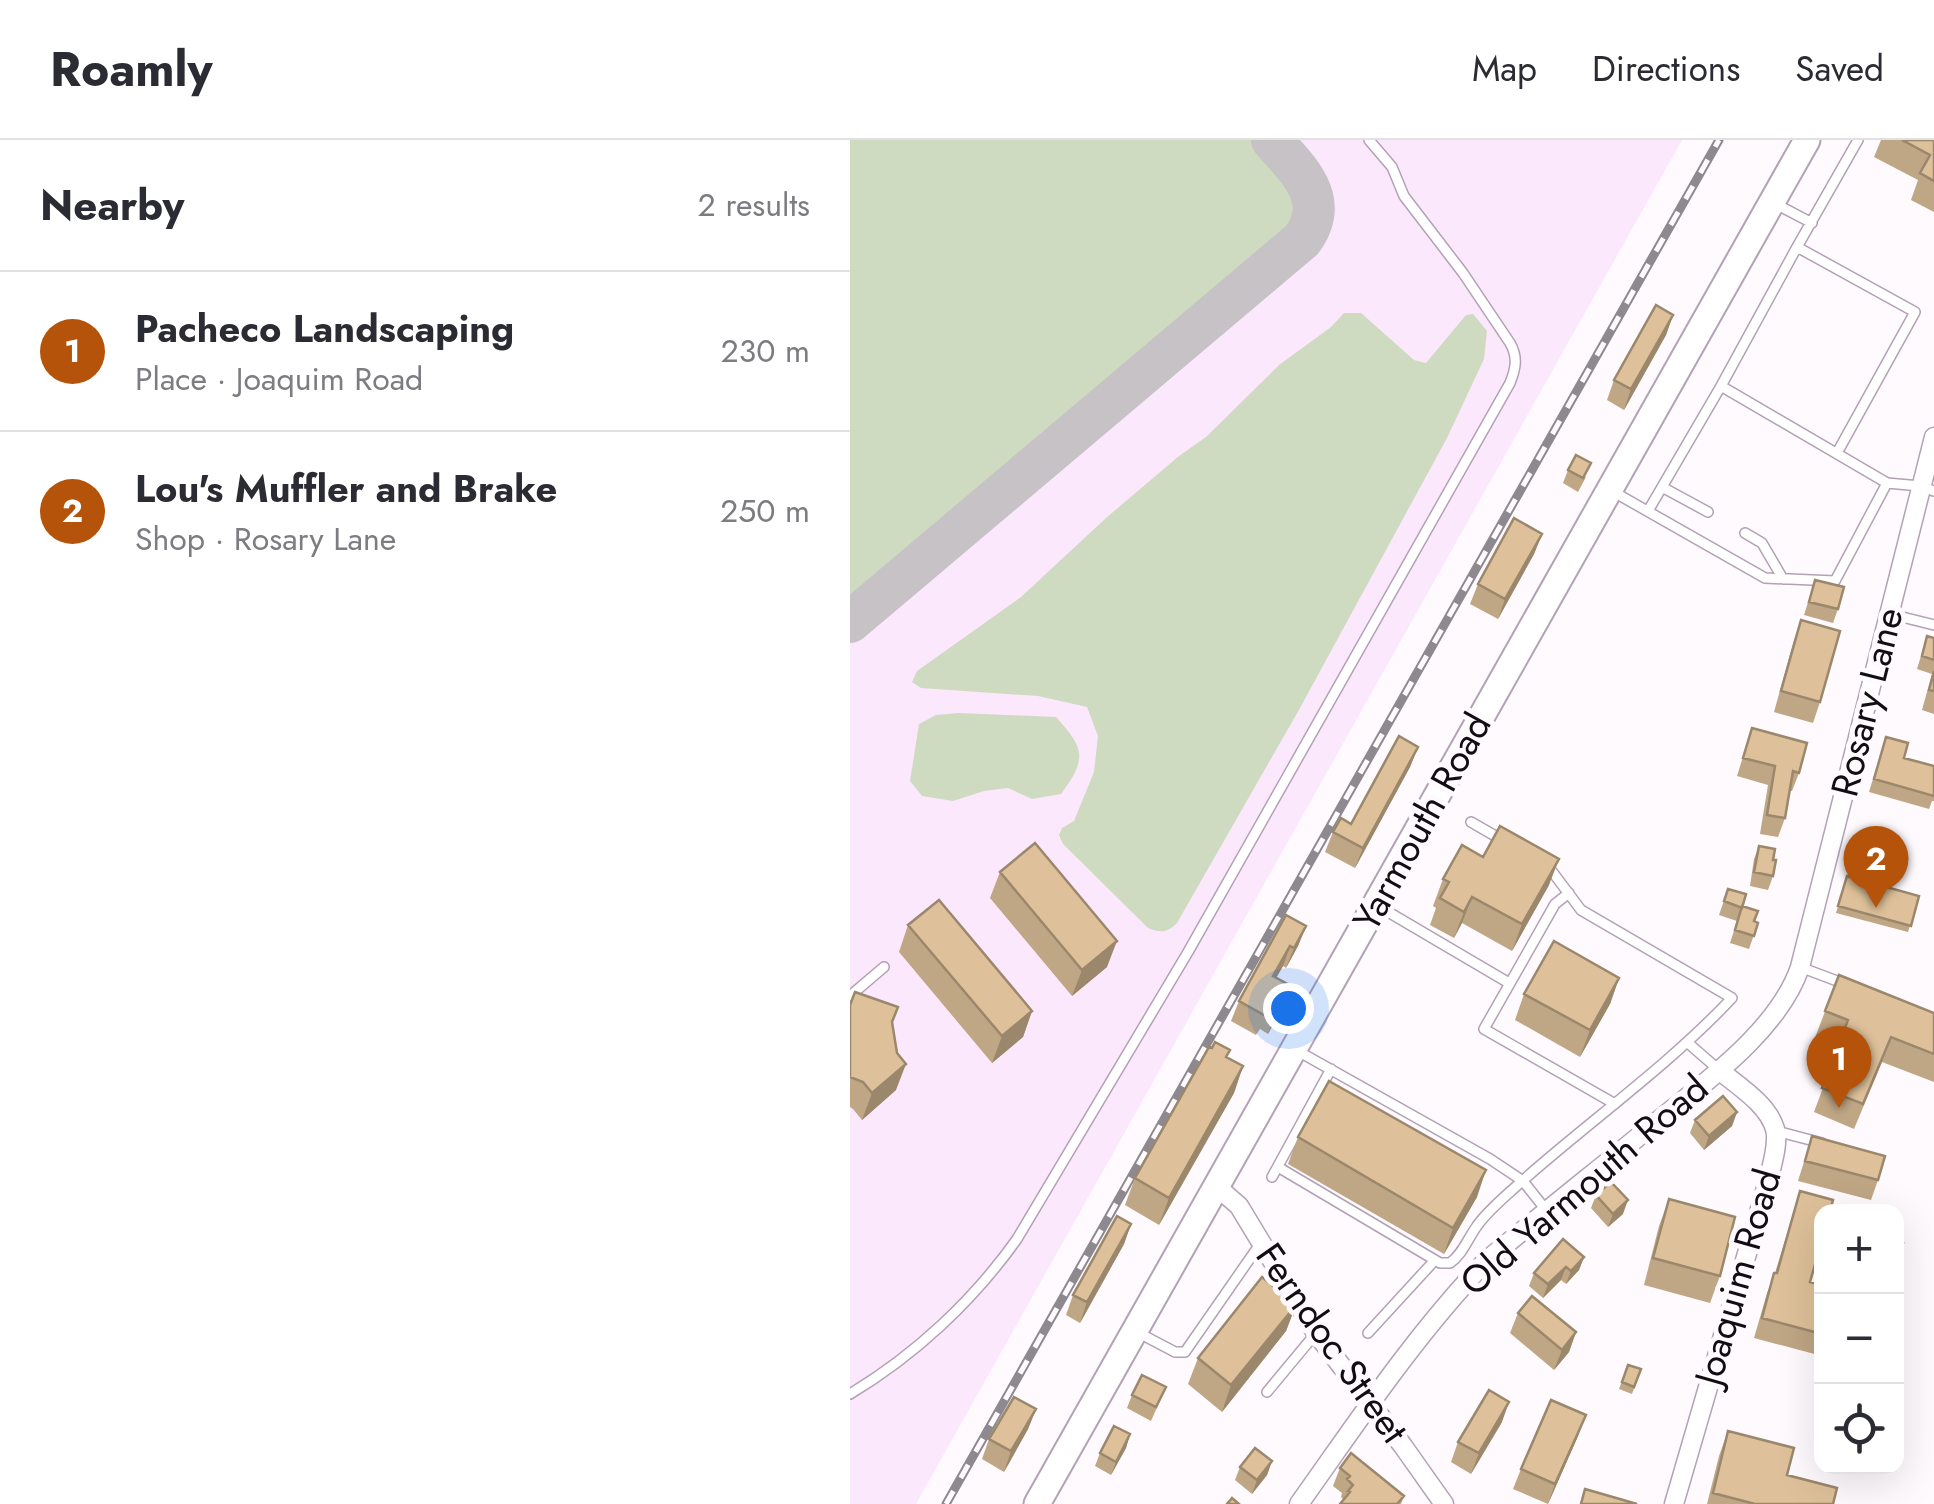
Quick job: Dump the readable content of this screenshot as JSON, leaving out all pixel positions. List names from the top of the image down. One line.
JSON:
{"streets":{"main road":["Yarmouth Road"],"street":["Rosary Lane","Old Yarmouth Road","Joaquim Road","Ferndoc Street"]},"crossings":[["Rosary Lane","Old Yarmouth Road"],["Yarmouth Road","Ferndoc Street"],["Old Yarmouth Road","Joaquim Road"],["Old Yarmouth Road","Ferndoc Street"]],"page":{"header":"Roamly","nav":["Map","Directions","Saved"],"heading":["Nearby","2 results"],"list":[{"mark":"1","name":"Pacheco Landscaping","note":"Place · Joaquim Road","value":"230 m"},{"mark":"2","name":"Lou's Muffler and Brake","note":"Shop · Rosary Lane","value":"250 m"}],"pins":["2","1"],"map_buttons":["+","−"]}}
